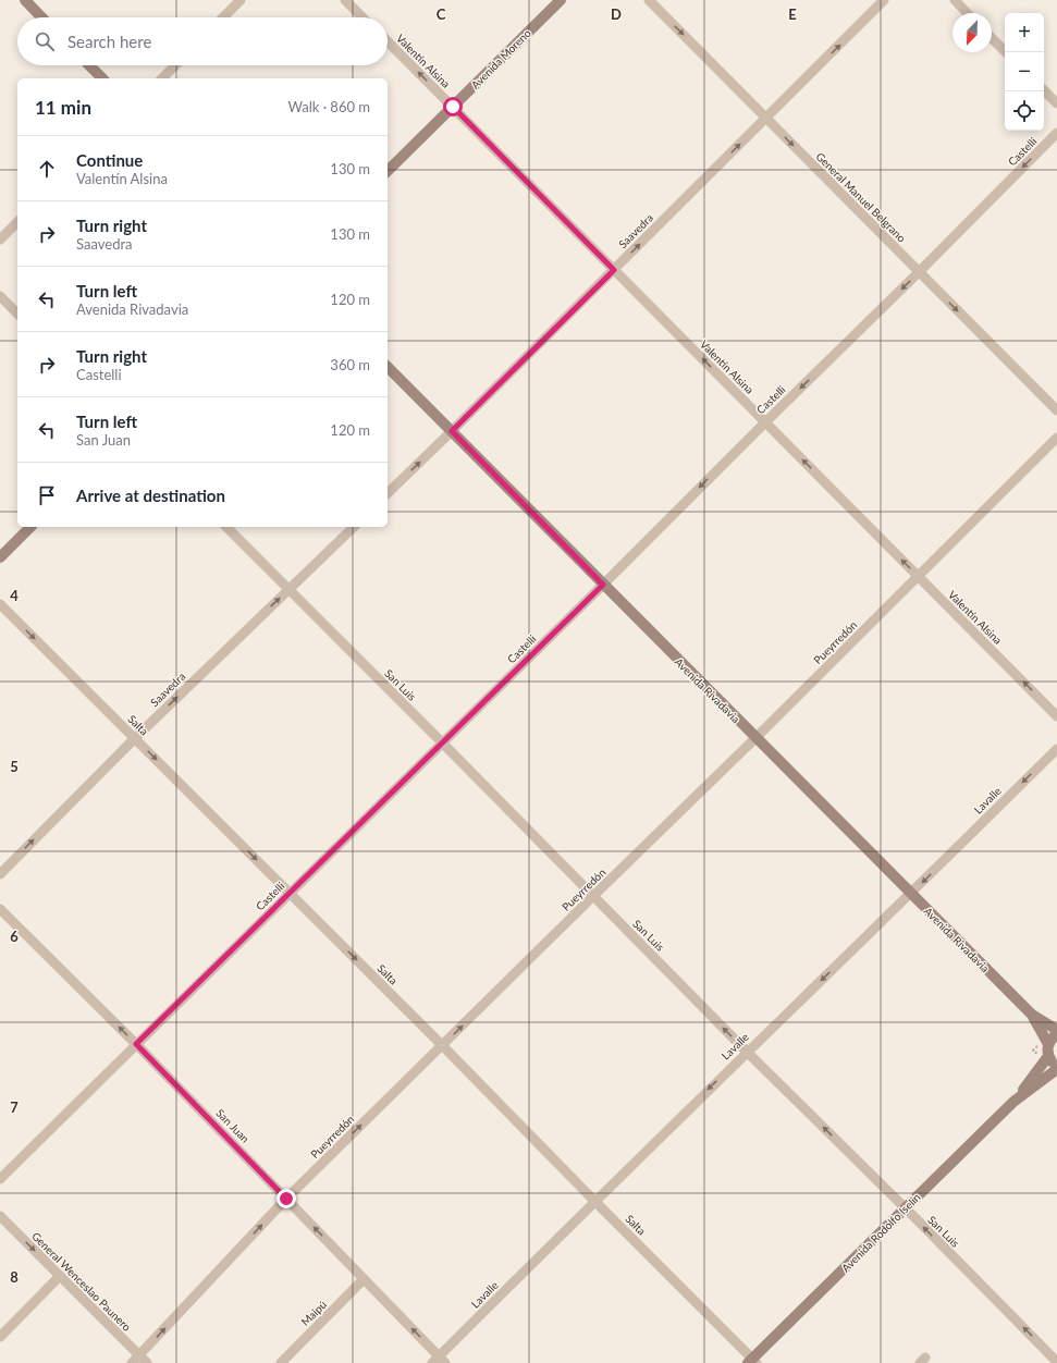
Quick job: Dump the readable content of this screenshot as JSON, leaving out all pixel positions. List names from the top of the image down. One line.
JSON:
{"streets":{"main road":["Avenida Moreno","Avenida Rivadavia","Avenida Rodolfo Iselín"],"street":["Valentín Alsina","Castelli","General Manuel Belgrano","Saavedra","Pueyrredón","San Luis","Salta","Lavalle","San Juan","General Wenceslao Paunero","Maipú"]},"crossings":[["Avenida Moreno","Valentín Alsina"],["Valentín Alsina","Castelli"],["Valentín Alsina","Saavedra"],["Valentín Alsina","Pueyrredón"],["Castelli","General Manuel Belgrano"],["Castelli","San Luis"],["Castelli","Avenida Rivadavia"],["Castelli","Salta"],["Castelli","San Juan"],["General Manuel Belgrano","Saavedra"],["Saavedra","San Luis"],["Saavedra","Avenida Rivadavia"],["Saavedra","Salta"],["Pueyrredón","San Luis"],["Pueyrredón","Avenida Rivadavia"],["Pueyrredón","Salta"],["Pueyrredón","San Juan"],["Pueyrredón","General Wenceslao Paunero"],["San Luis","Lavalle"],["San Luis","Avenida Rodolfo Iselín"],["Avenida Rivadavia","Lavalle"],["Salta","Lavalle"],["Salta","Avenida Rodolfo Iselín"],["Lavalle","San Juan"],["San Juan","Maipú"]],"one_way":["Valentín Alsina","Castelli","General Manuel Belgrano","Saavedra","Pueyrredón","San Luis","Salta","Lavalle","San Juan","General Wenceslao Paunero"],"north":"bottom left","page":{"map_buttons":["+","−"],"search":"Search here","heading":["11 min","Walk · 860 m"],"list":[["Continue","Valentín Alsina","130 m"],["Turn right","Saavedra","130 m"],["Turn left","Avenida Rivadavia","120 m"],["Turn right","Castelli","360 m"],["Turn left","San Juan","120 m"],"Arrive at destination"]},"grid":{"columns":["C","D","E"],"rows":["4","5","6","7","8"]}}
